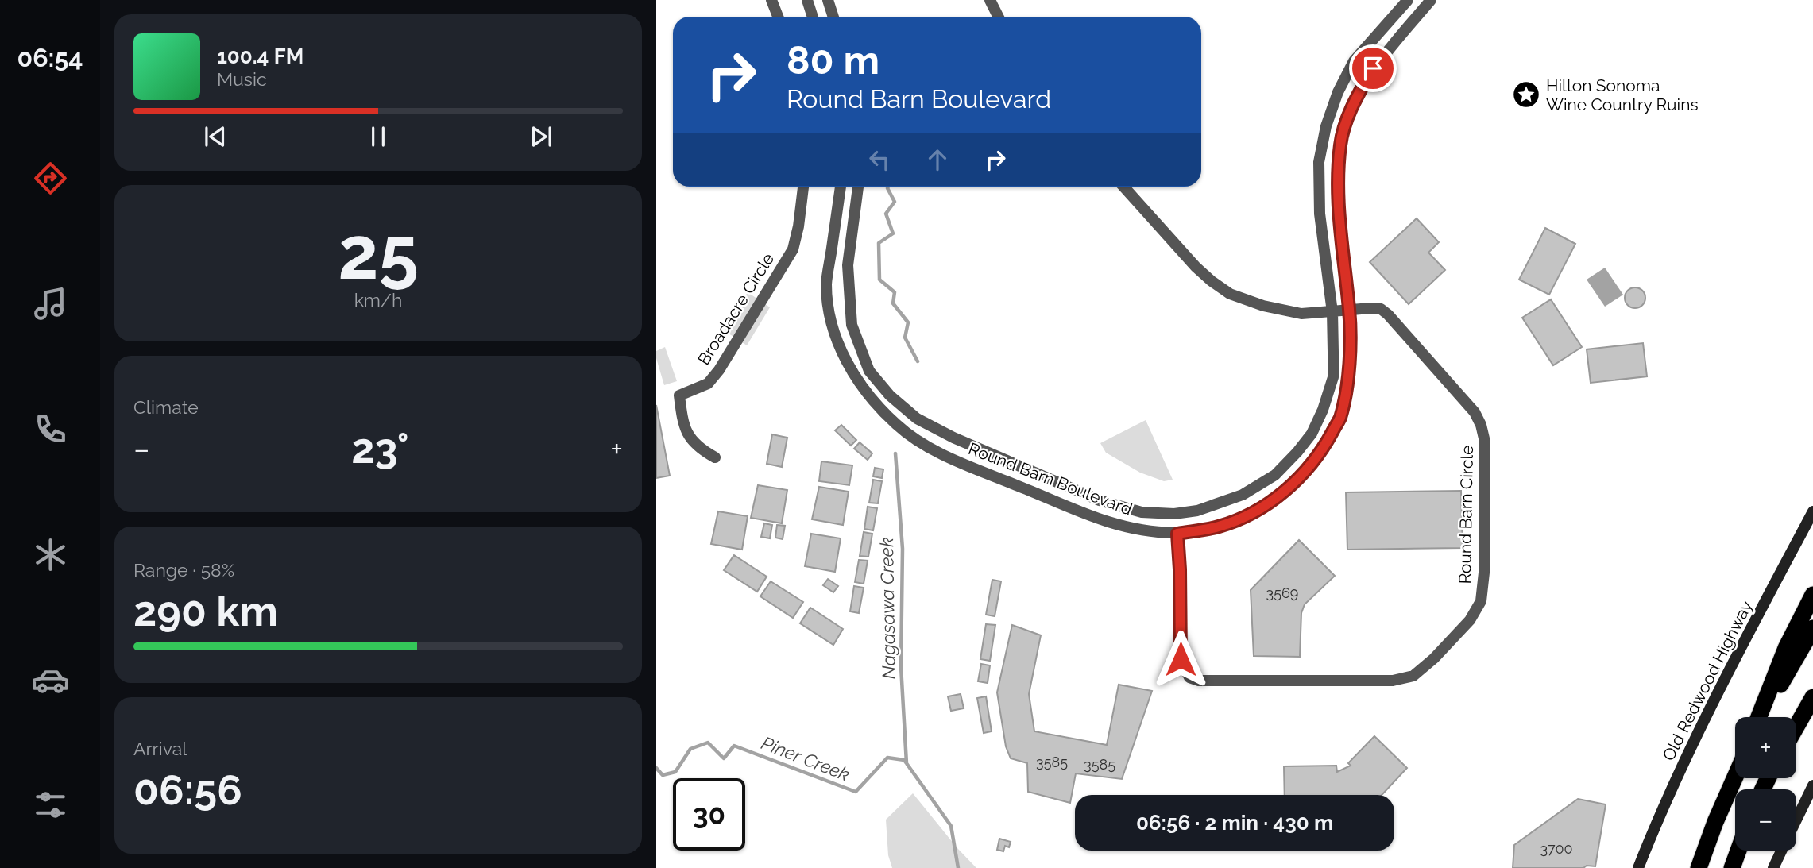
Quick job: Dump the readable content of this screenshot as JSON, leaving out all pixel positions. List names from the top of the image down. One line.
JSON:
{"streets":{"main road":["Old Redwood Highway"],"street":["Broadacre Circle","Round Barn Boulevard","Round Barn Circle"]},"crossings":[["Round Barn Boulevard","Round Barn Circle"]],"water":["Nagasawa Creek","Piner Creek"],"places":{"place":["Hilton Sonoma Wine Country Ruins"]},"house_numbers":["3569","3585","3585","3700"],"page":{"tabs":"06:54","turn":["80 m","Round Barn Boulevard"],"song":["100.4 FM","Music"],"tile":[["25","km/h"],"Climate",["Range · 58%","290 km"],["Arrival","06:56"]],"heat":["−","23°","+"],"map_buttons":["+","−"],"limit":"30","trip":"06:56 · 2 min · 430 m"}}
